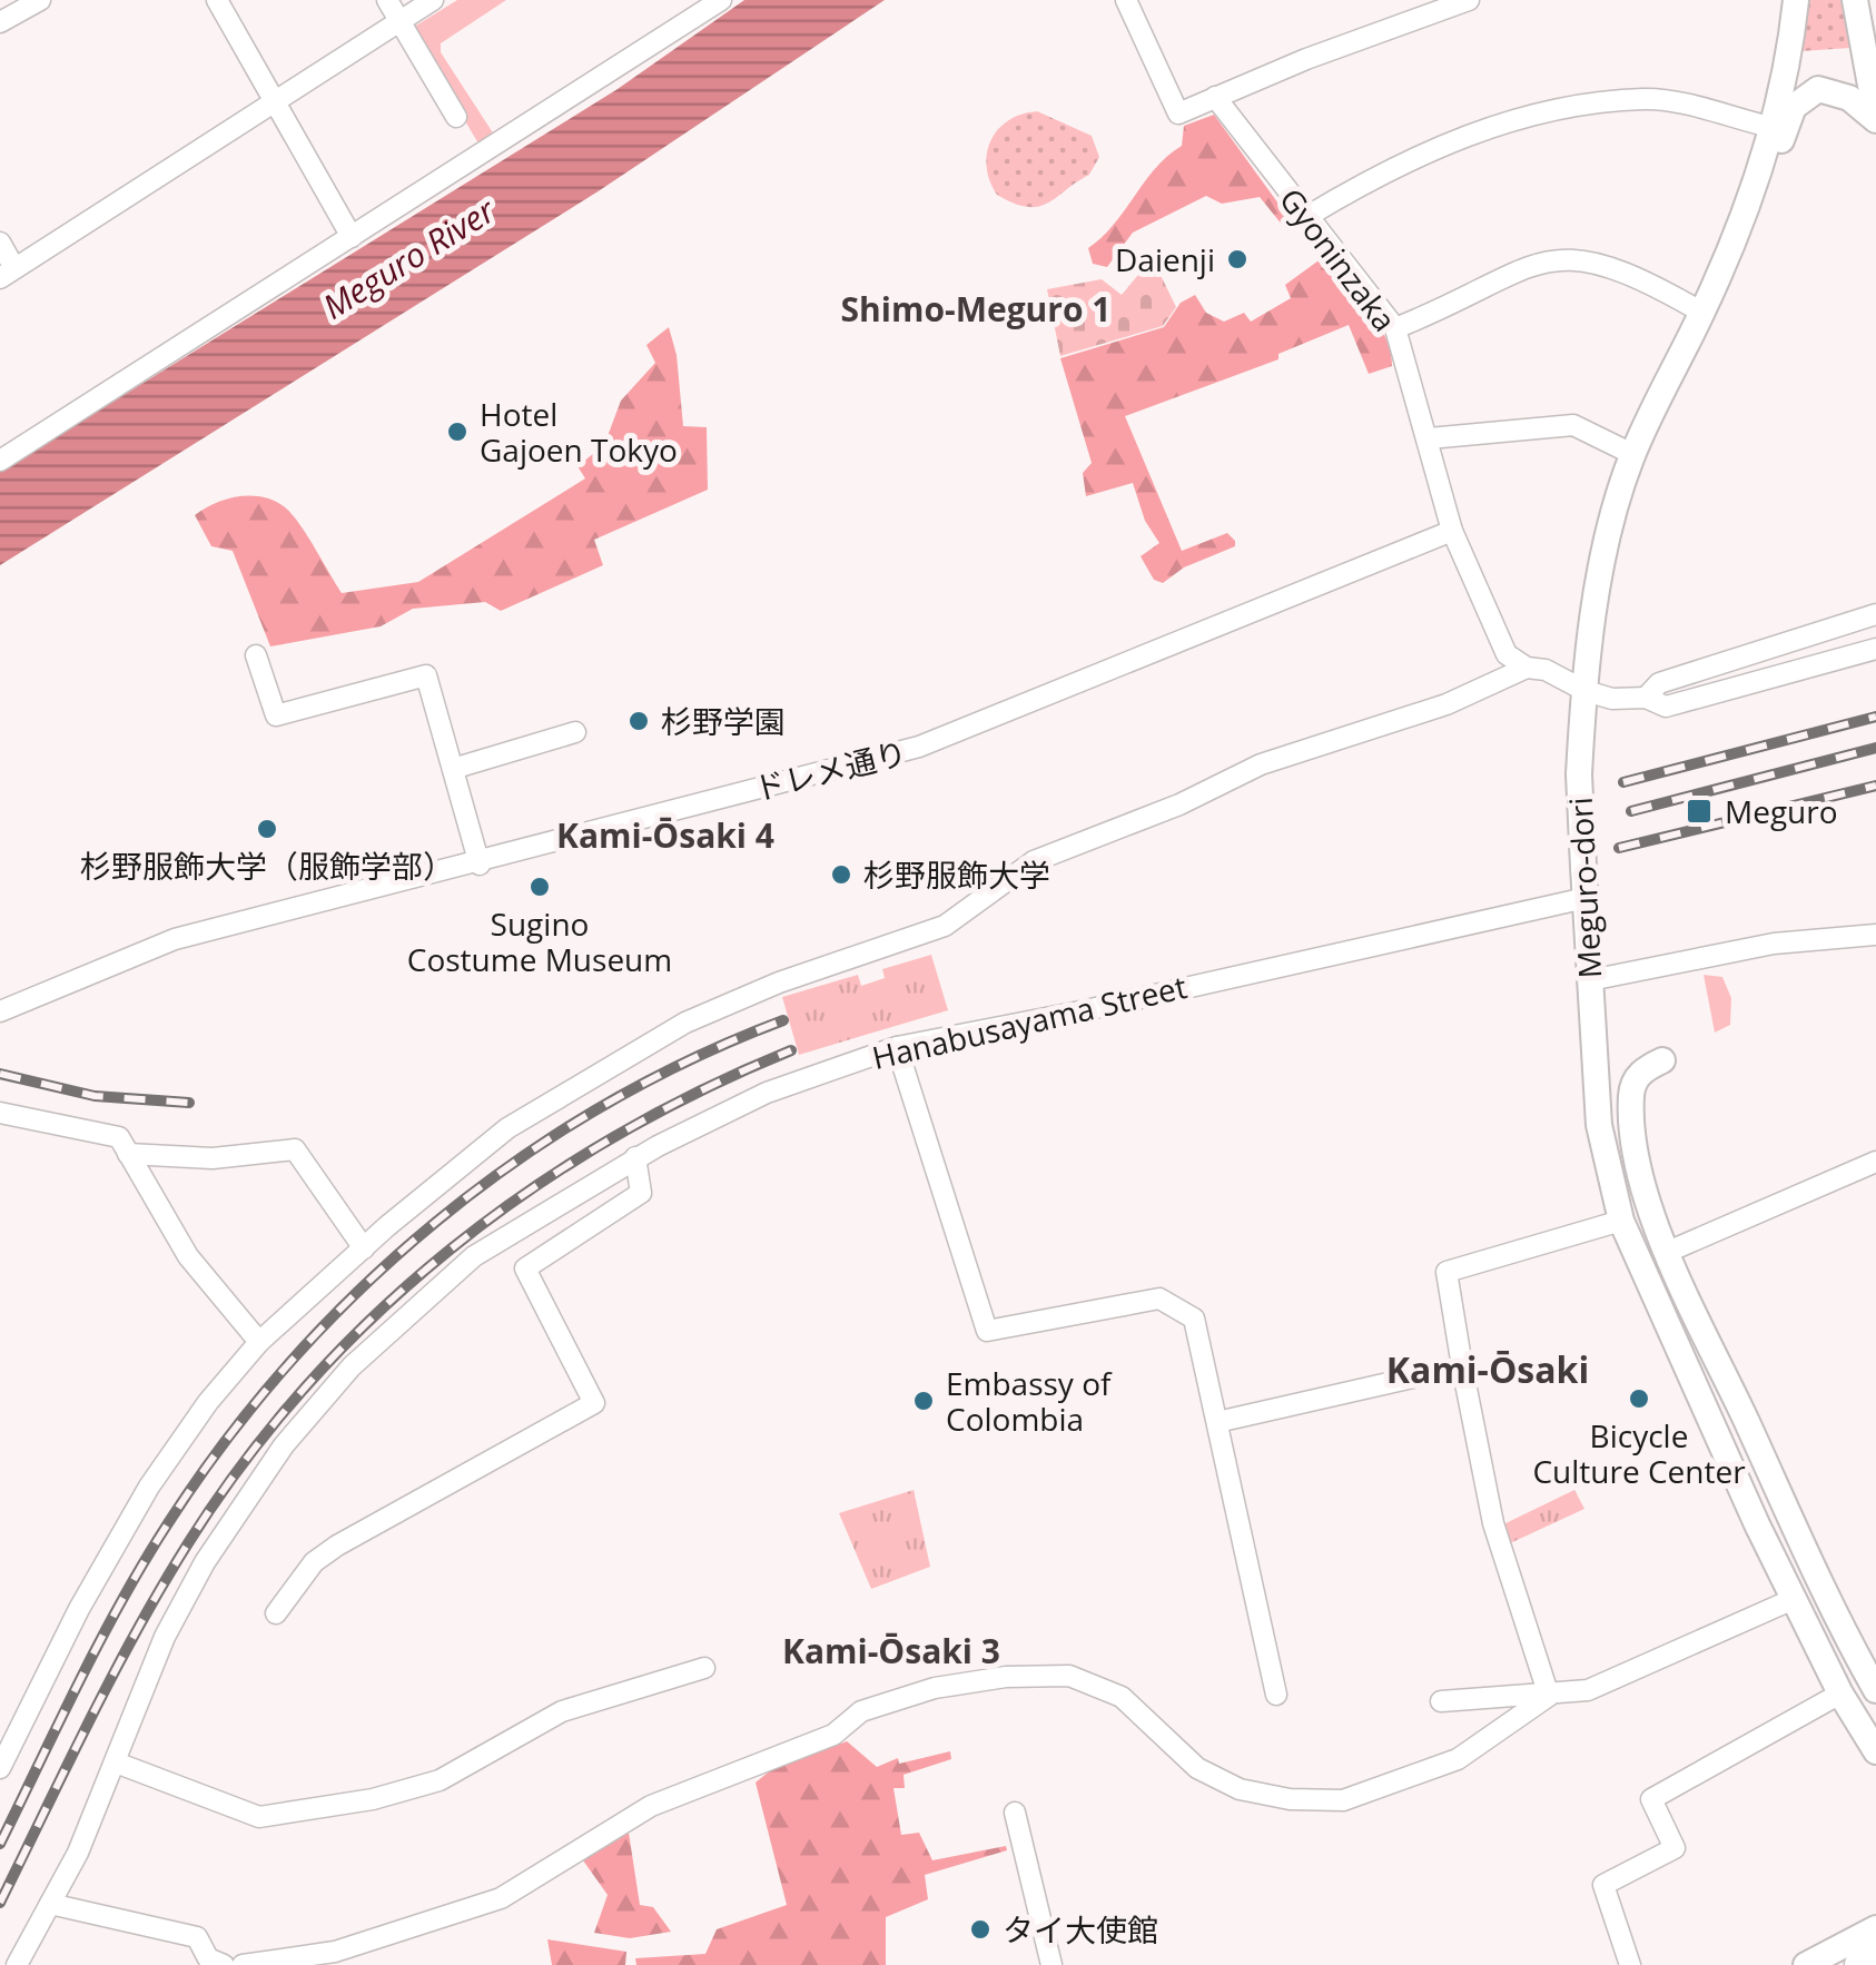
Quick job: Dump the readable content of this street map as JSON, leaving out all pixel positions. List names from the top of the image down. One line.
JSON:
{"streets":{"main road":["Meguro-dori"],"street":["Gyoninzaka","ドレメ通り","Hanabusayama Street"]},"crossings":[["Gyoninzaka","ドレメ通り"],["Meguro-dori","Hanabusayama Street"]],"districts":["Shimo-Meguro 1","Kami-Ōsaki 4","Kami-Ōsaki","Kami-Ōsaki 3"],"water":["Meguro River"],"places":{"other":["Daienji","Hotel Gajoen Tokyo","杉野学園","杉野服飾大学（服飾学部）","杉野服飾大学","Sugino Costume Museum","Bicycle Culture Center","Embassy of Colombia","タイ大使館"],"transit":["Meguro"]}}
